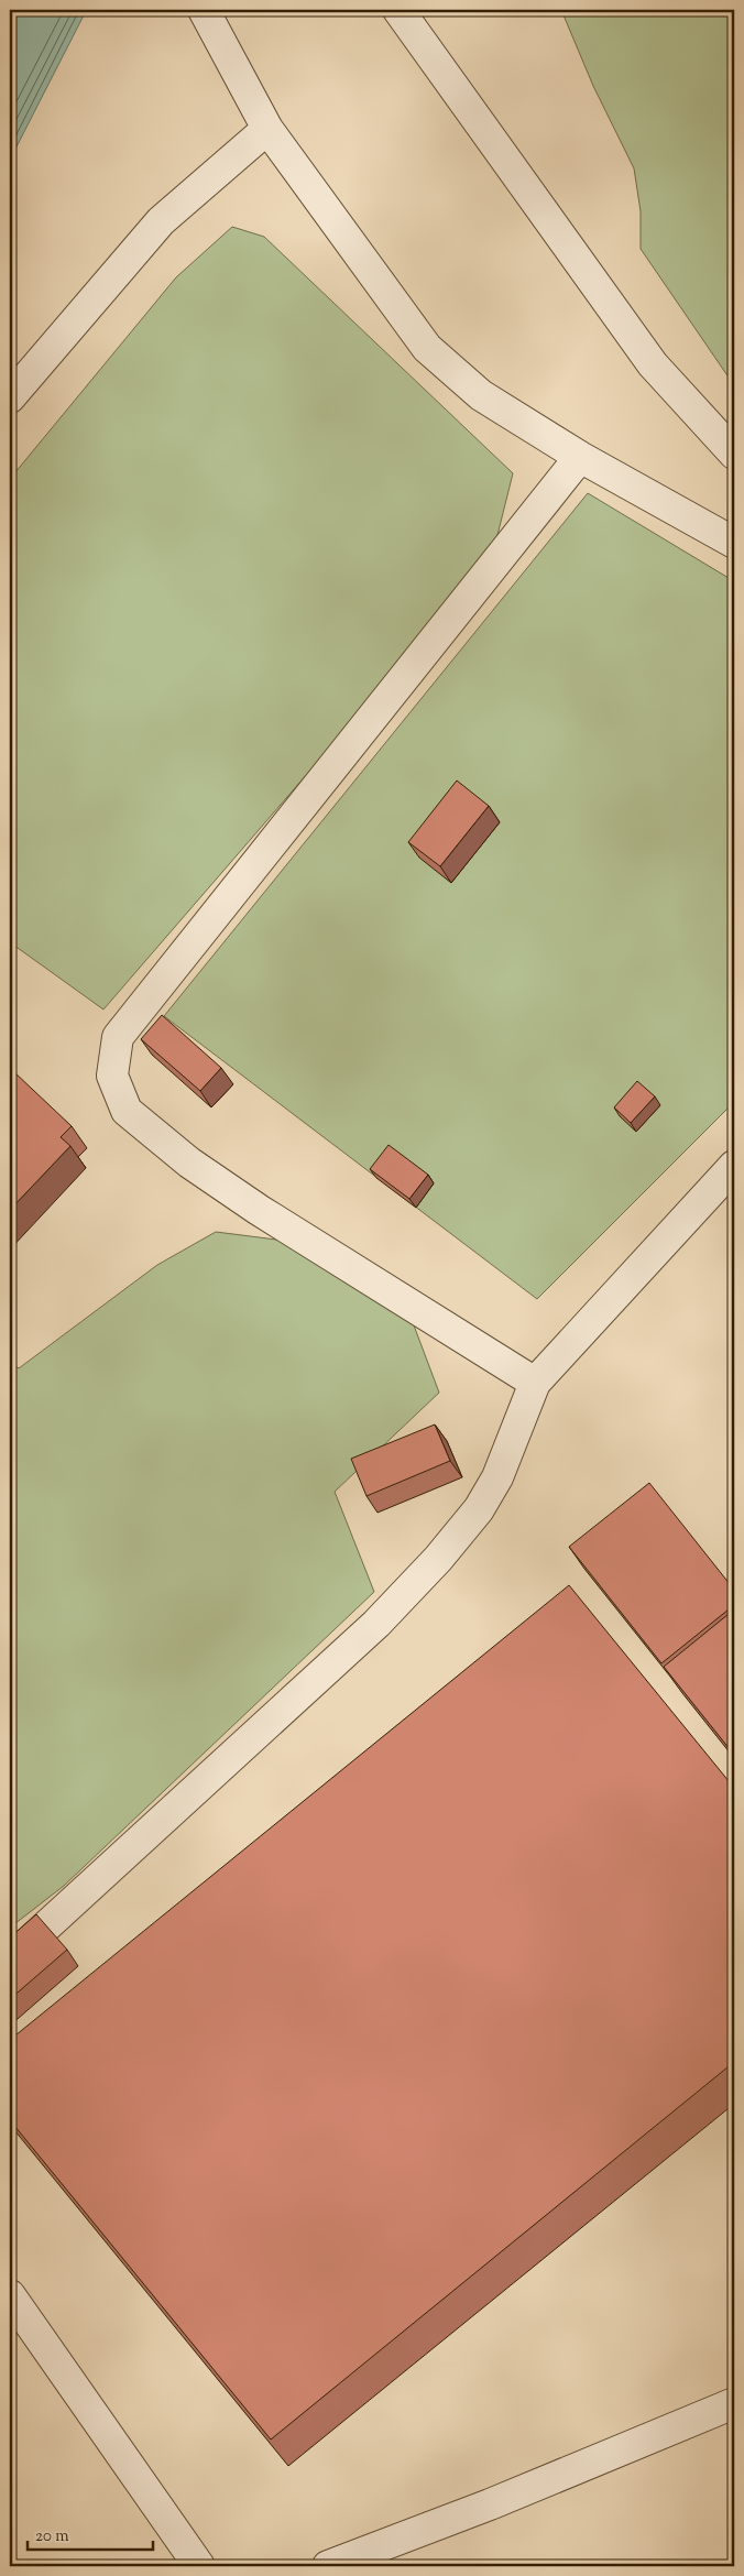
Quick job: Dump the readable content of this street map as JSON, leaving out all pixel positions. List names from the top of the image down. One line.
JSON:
{"scale_bar":"20 m"}
